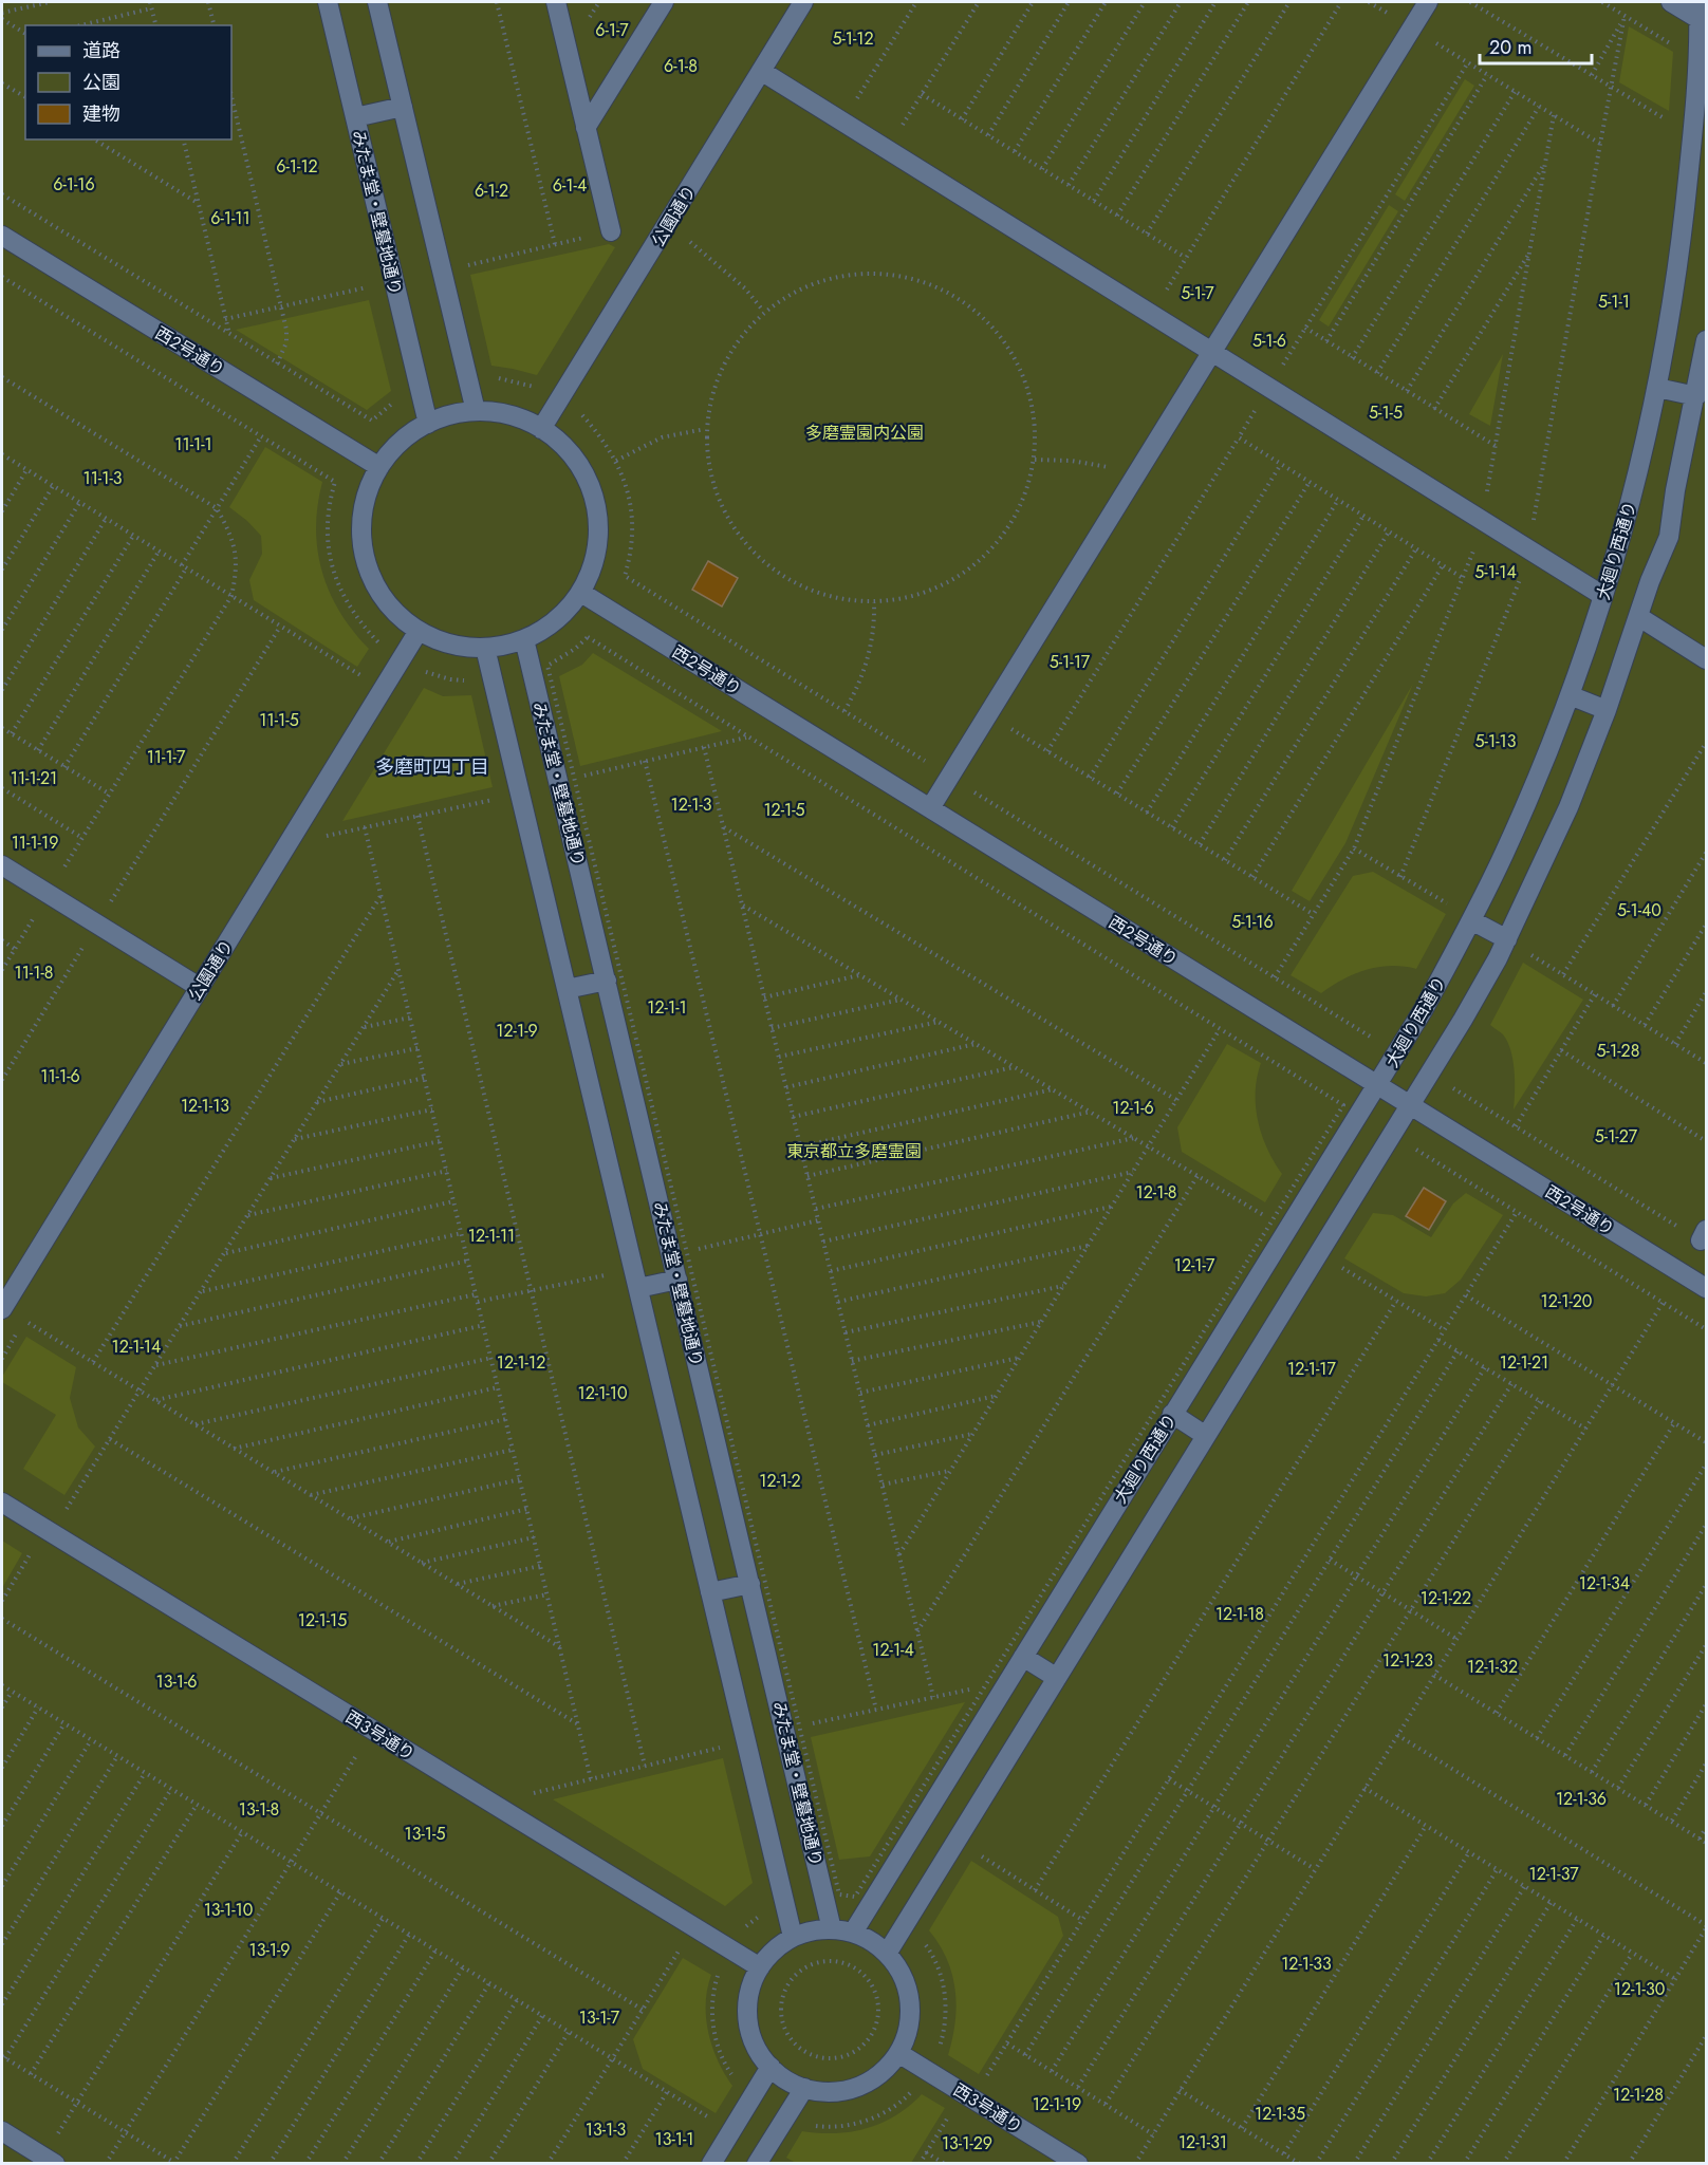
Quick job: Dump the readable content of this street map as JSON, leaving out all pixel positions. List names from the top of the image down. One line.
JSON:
{"streets":{"lane":["みたま堂・壁墓地通り","公園通り","西２号通り","大廻り西通り","西３号通り"]},"crossings":[["西２号通り","大廻り西通り"]],"districts":["多磨町四丁目"],"parks":["6-1-7","5-1-12","6-1-8","6-1-12","6-1-16","6-1-4","6-1-2","6-1-11","5-1-7","5-1-1","5-1-6","5-1-5","多磨霊園内公園","11-1-1","11-1-3","5-1-14","5-1-17","11-1-5","5-1-13","11-1-7","11-1-21","12-1-3","12-1-5","11-1-19","5-1-40","5-1-16","11-1-8","12-1-1","12-1-9","5-1-28","11-1-6","12-1-13","12-1-6","5-1-27","東京都立多磨霊園","12-1-8","12-1-11","12-1-7","12-1-20","12-1-14","12-1-12","12-1-21","12-1-17","12-1-10","12-1-2","12-1-34","12-1-22","12-1-18","12-1-15","12-1-4","12-1-23","12-1-32","13-1-6","12-1-36","13-1-8","13-1-5","12-1-37","13-1-10","13-1-9","12-1-33","12-1-30","13-1-7","12-1-28","12-1-19","12-1-35","13-1-3","13-1-1","12-1-31","13-1-29"],"legend":["道路","公園","建物"],"scale_bar":"20 m"}
